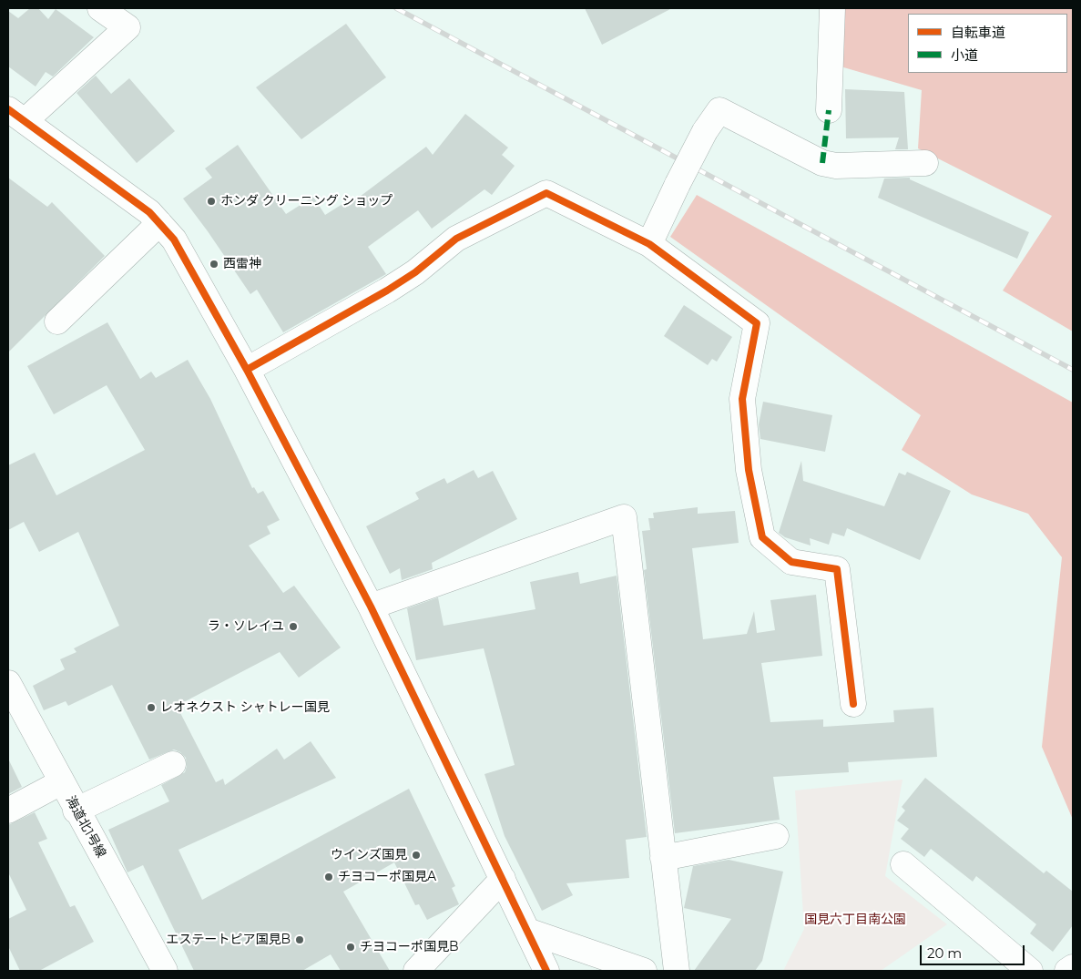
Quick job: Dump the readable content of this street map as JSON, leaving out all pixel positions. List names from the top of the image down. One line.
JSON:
{"streets":{"street":["海道北1号線"]},"parks":["国見六丁目南公園"],"places":["ホンダ クリーニング ショップ","西雷神","ラ・ソレイユ","レオネクスト シャトレー国見","ウインズ国見","チヨコーポ国見A","エステートピア国見B","チヨコーポ国見B"],"legend":["自転車道","小道"],"scale_bar":"20 m"}
